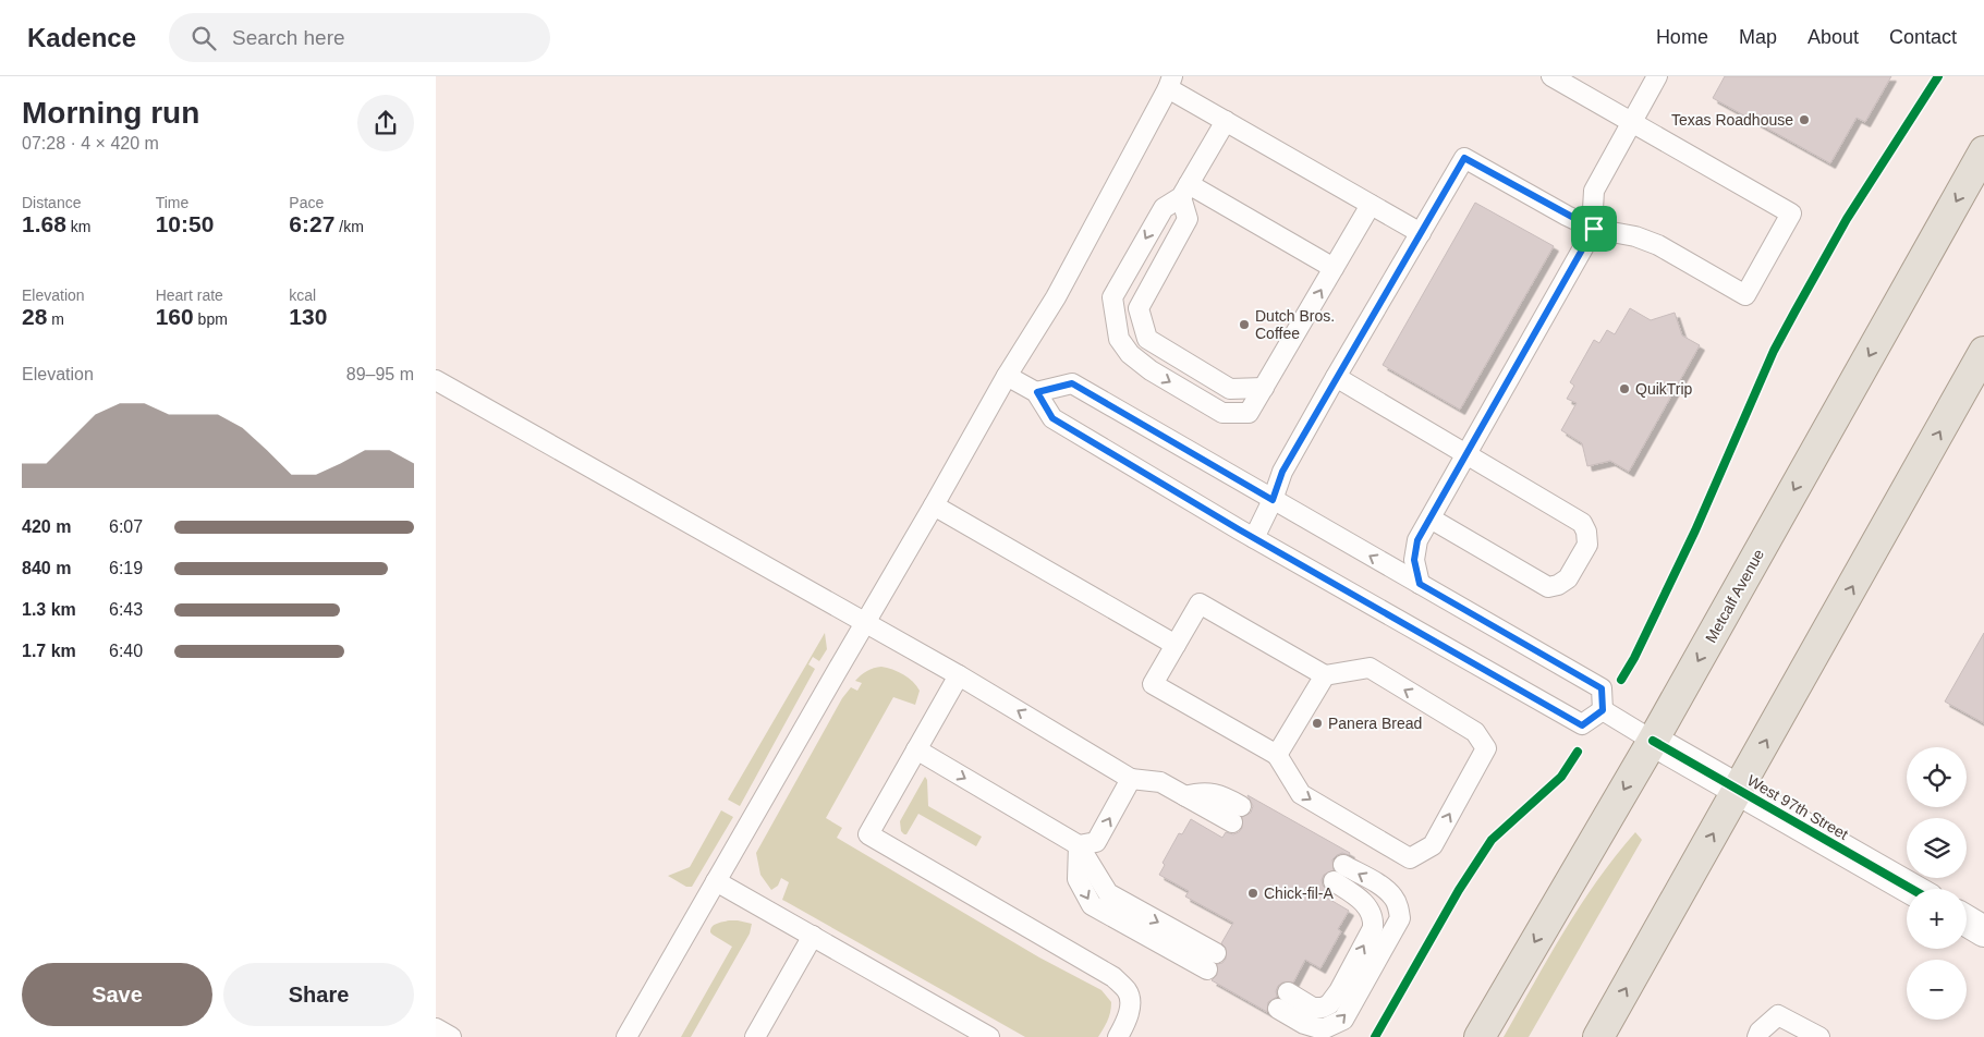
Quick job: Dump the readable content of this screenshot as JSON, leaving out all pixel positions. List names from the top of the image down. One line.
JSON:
{"streets":{"main road":["Metcalf Avenue"],"street":["West 97th Street"]},"crossings":[["Metcalf Avenue","West 97th Street"]],"places":["Texas Roadhouse","Dutch Bros. Coffee","QuikTrip","Panera Bread","Chick-fil-A"],"page":{"header":"Kadence","search":"Search here","nav":["Home","Map","About","Contact"],"heading":["Morning run","07:28 · 4 × 420 m"],"stats":[["Distance","1.68 km"],["Time","10:50"],["Pace","6:27 /km"],["Elevation","28 m"],["Heart rate","160 bpm"],["kcal","130"]],"chart":["Elevation","89–95 m"],"list":[{"name":"420 m","note":"6:07"},{"name":"840 m","note":"6:19"},{"name":"1.3 km","note":"6:43"},{"name":"1.7 km","note":"6:40"}],"map_buttons":["+","−"],"buttons":["Save","Share"]}}
